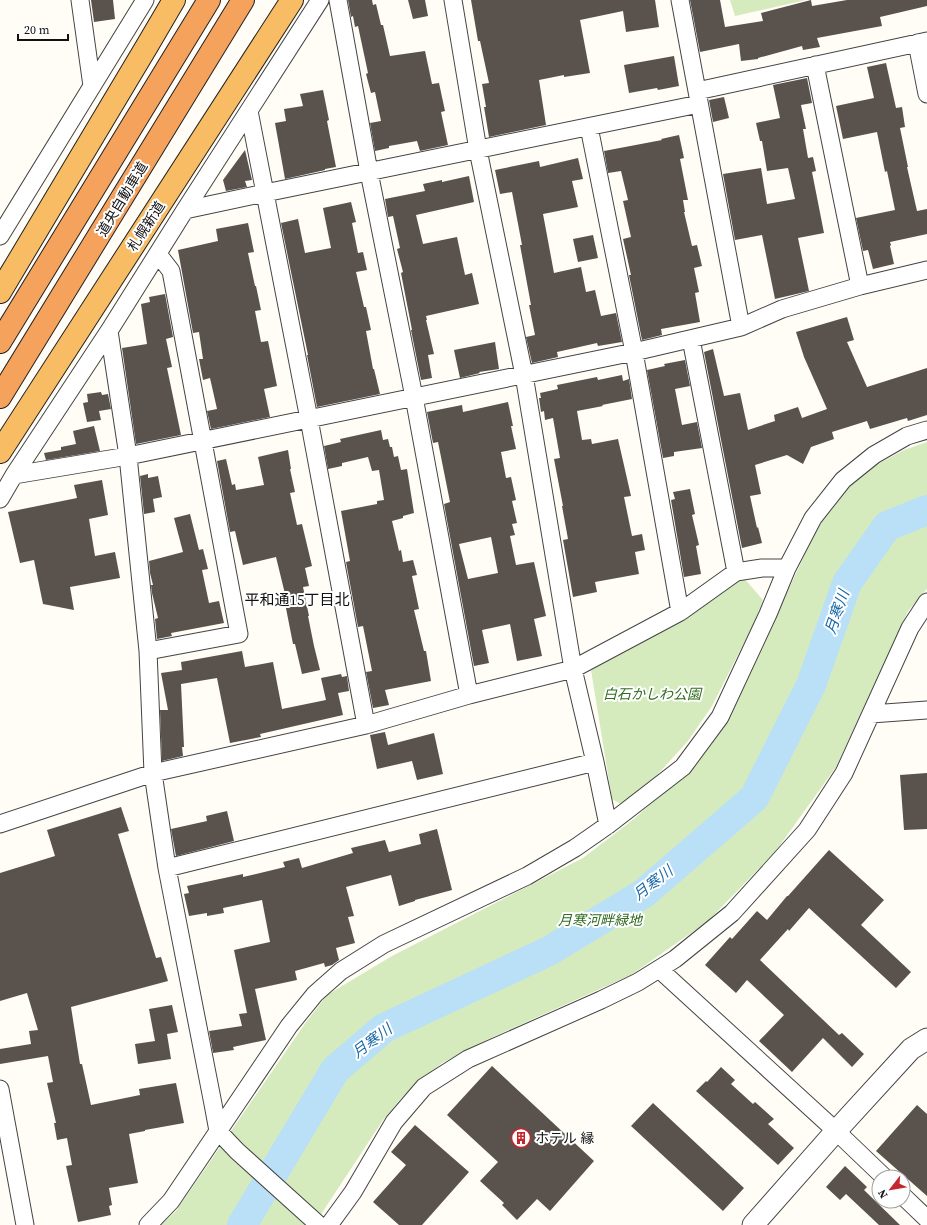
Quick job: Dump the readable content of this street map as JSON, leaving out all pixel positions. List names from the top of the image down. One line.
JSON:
{"streets":{"highway":["道央自動車道","札幌新道"]},"districts":["平和通15丁目北"],"water":["月寒川"],"parks":["白石かしわ公園","月寒河畔緑地"],"places":{"building":["ホテル 縁"]},"scale_bar":"20 m","north":"bottom left"}
